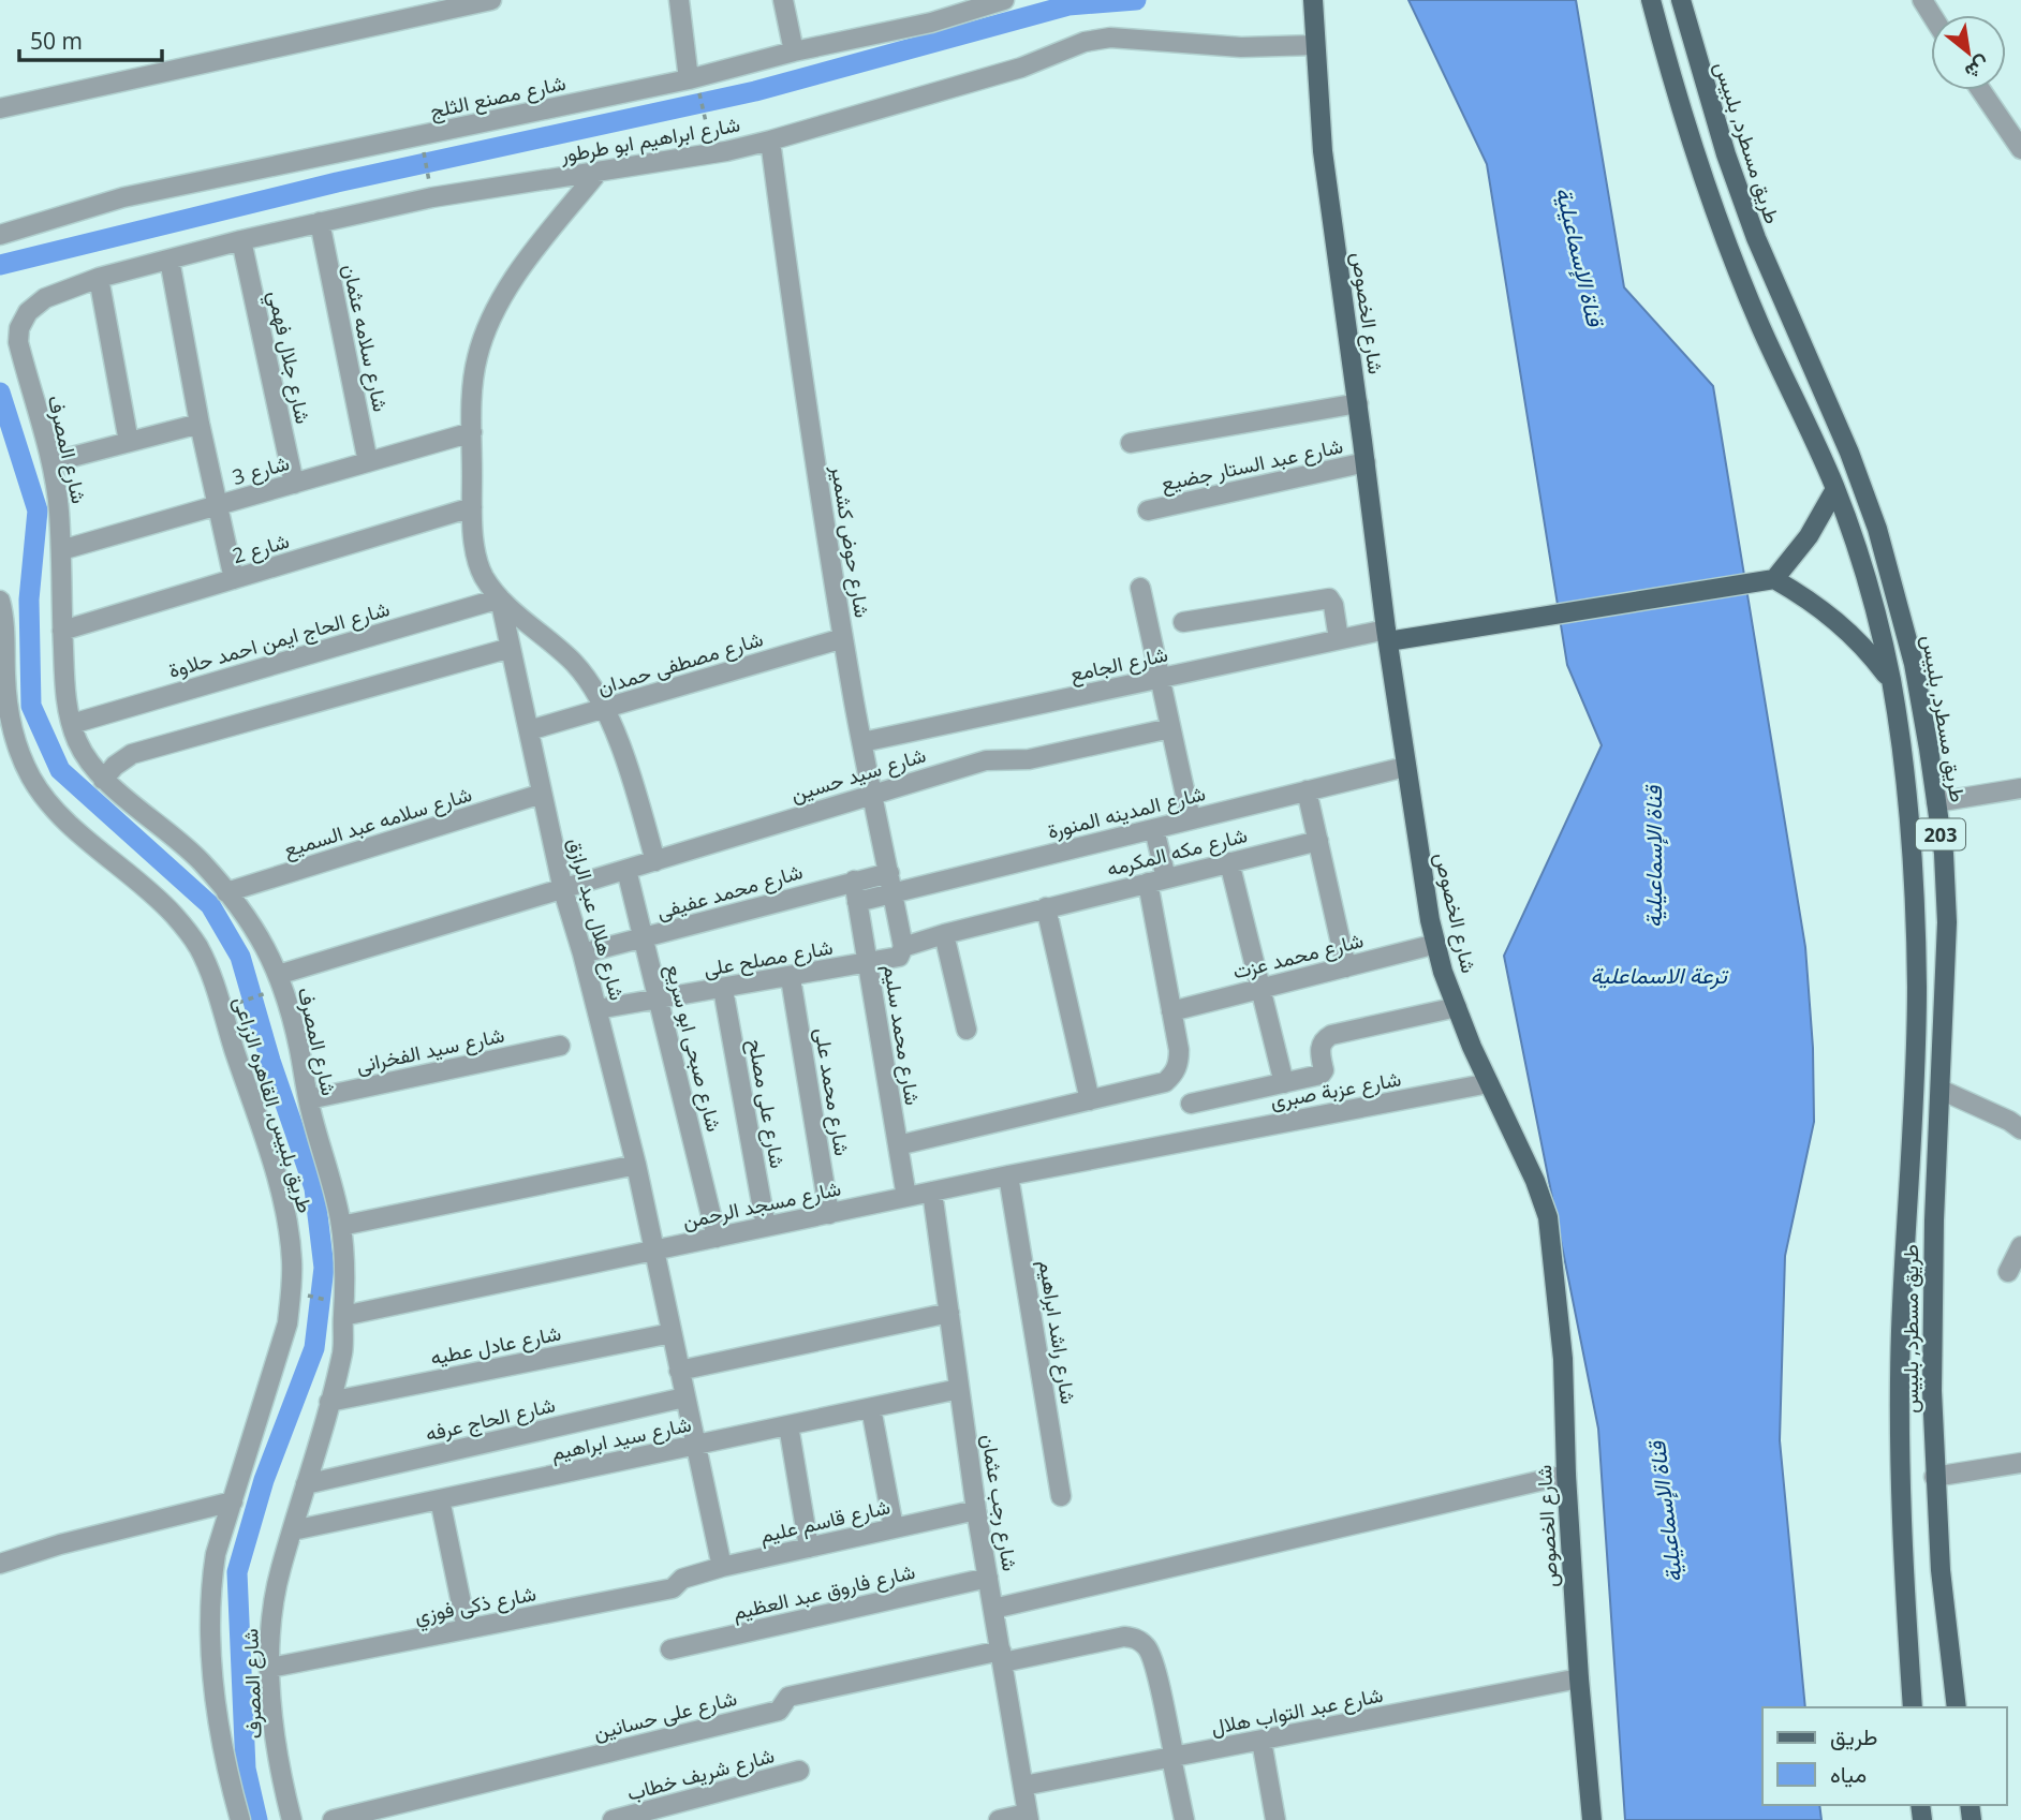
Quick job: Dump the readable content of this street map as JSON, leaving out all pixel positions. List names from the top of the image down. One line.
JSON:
{"streets":{"main road":["طريق مسطرد, بلبيس","شارع الخصوص","203"],"street":["شارع مصنع الثلج","شارع ابراهيم ابو طرطور","شارع سلامه عثمان","شارع جلال فهمي","شارع المصرف","شارع عبد الستار جضيع","شارع 3","شارع حوض كشمير","شارع 2","شارع الحاج ايمن احمد حلاوة","شارع مصطفى حمدان","شارع الجامع","شارع سيد حسين","شارع المدينه المنورة","شارع سلامه عبد السميع","شارع مكه المكرمه","شارع محمد عفيفى","شارع هلال عبد الرازق","شارع محمد عزت","شارع مصلح على","شارع محمد سليم","شارع صبحى ابو سريع","شارع سيد الفخرانى","شارع عزبة صبرى","شارع محمد على","شارع على مصلح","طريق بلبيس, القاهره الزراعى","شارع مسجد الرحمن","شارع راشد ابراهيم","شارع عادل عطيه","شارع الحاج عرفه","شارع سيد ابراهيم","شارع رجب عثمان","شارع قاسم عليم","شارع فاروق عبد العظيم","شارع ذكى فوزي","شارع عبد التواب هلال","شارع على حسانين","شارع شريف خطاب"]},"crossings":[["شارع ابراهيم ابو طرطور","شارع الخصوص"],["شارع ابراهيم ابو طرطور","شارع سلامه عثمان"],["شارع ابراهيم ابو طرطور","شارع جلال فهمي"],["شارع ابراهيم ابو طرطور","شارع المصرف"],["شارع ابراهيم ابو طرطور","شارع حوض كشمير"],["شارع الخصوص","شارع عبد الستار جضيع"],["شارع الخصوص","شارع الجامع"],["شارع الخصوص","شارع المدينه المنورة"],["شارع الخصوص","شارع محمد عزت"],["شارع الخصوص","شارع عزبة صبرى"],["شارع الخصوص","شارع عبد التواب هلال"],["شارع سلامه عثمان","شارع 3"],["شارع جلال فهمي","شارع 3"],["شارع المصرف","شارع 3"],["شارع المصرف","شارع 2"],["شارع المصرف","شارع الحاج ايمن احمد حلاوة"],["شارع المصرف","شارع سلامه عبد السميع"],["شارع المصرف","شارع سيد الفخرانى"],["شارع المصرف","شارع مسجد الرحمن"],["شارع المصرف","شارع عادل عطيه"],["شارع المصرف","شارع الحاج عرفه"],["شارع المصرف","شارع سيد ابراهيم"],["شارع المصرف","شارع ذكى فوزي"],["شارع حوض كشمير","شارع مصطفى حمدان"],["شارع حوض كشمير","شارع الجامع"],["شارع حوض كشمير","شارع سيد حسين"],["شارع حوض كشمير","شارع المدينه المنورة"],["شارع حوض كشمير","شارع مكه المكرمه"],["شارع حوض كشمير","شارع محمد عفيفى"],["شارع حوض كشمير","شارع مصلح على"],["شارع الحاج ايمن احمد حلاوة","شارع هلال عبد الرازق"],["شارع مصطفى حمدان","شارع هلال عبد الرازق"],["شارع سيد حسين","شارع هلال عبد الرازق"],["شارع سيد حسين","شارع صبحى ابو سريع"],["شارع المدينه المنورة","شارع محمد سليم"],["شارع سلامه عبد السميع","شارع هلال عبد الرازق"],["شارع مكه المكرمه","شارع مصلح على"],["شارع محمد عفيفى","شارع هلال عبد الرازق"],["شارع محمد عفيفى","شارع محمد سليم"],["شارع محمد عفيفى","شارع صبحى ابو سريع"],["شارع هلال عبد الرازق","شارع مصلح على"],["شارع هلال عبد الرازق","شارع مسجد الرحمن"],["شارع هلال عبد الرازق","شارع عادل عطيه"],["شارع هلال عبد الرازق","شارع الحاج عرفه"],["شارع هلال عبد الرازق","شارع سيد ابراهيم"],["شارع هلال عبد الرازق","شارع قاسم عليم"],["شارع مصلح على","شارع محمد سليم"],["شارع مصلح على","شارع صبحى ابو سريع"],["شارع مصلح على","شارع محمد على"],["شارع مصلح على","شارع على مصلح"],["شارع محمد سليم","شارع مسجد الرحمن"],["شارع صبحى ابو سريع","شارع مسجد الرحمن"],["شارع عزبة صبرى","شارع مسجد الرحمن"],["شارع محمد على","شارع مسجد الرحمن"],["شارع على مصلح","شارع مسجد الرحمن"],["شارع مسجد الرحمن","شارع راشد ابراهيم"],["شارع مسجد الرحمن","شارع رجب عثمان"],["شارع سيد ابراهيم","شارع رجب عثمان"],["شارع رجب عثمان","شارع قاسم عليم"],["شارع رجب عثمان","شارع فاروق عبد العظيم"],["شارع رجب عثمان","شارع عبد التواب هلال"],["شارع رجب عثمان","شارع على حسانين"],["شارع قاسم عليم","شارع ذكى فوزي"],["شارع عبد التواب هلال","شارع على حسانين"]],"water":["قناة الإسماعيلية","ترعة الاسماعلية"],"legend":["طريق","مياه"],"scale_bar":"50 m","north":"bottom right"}
